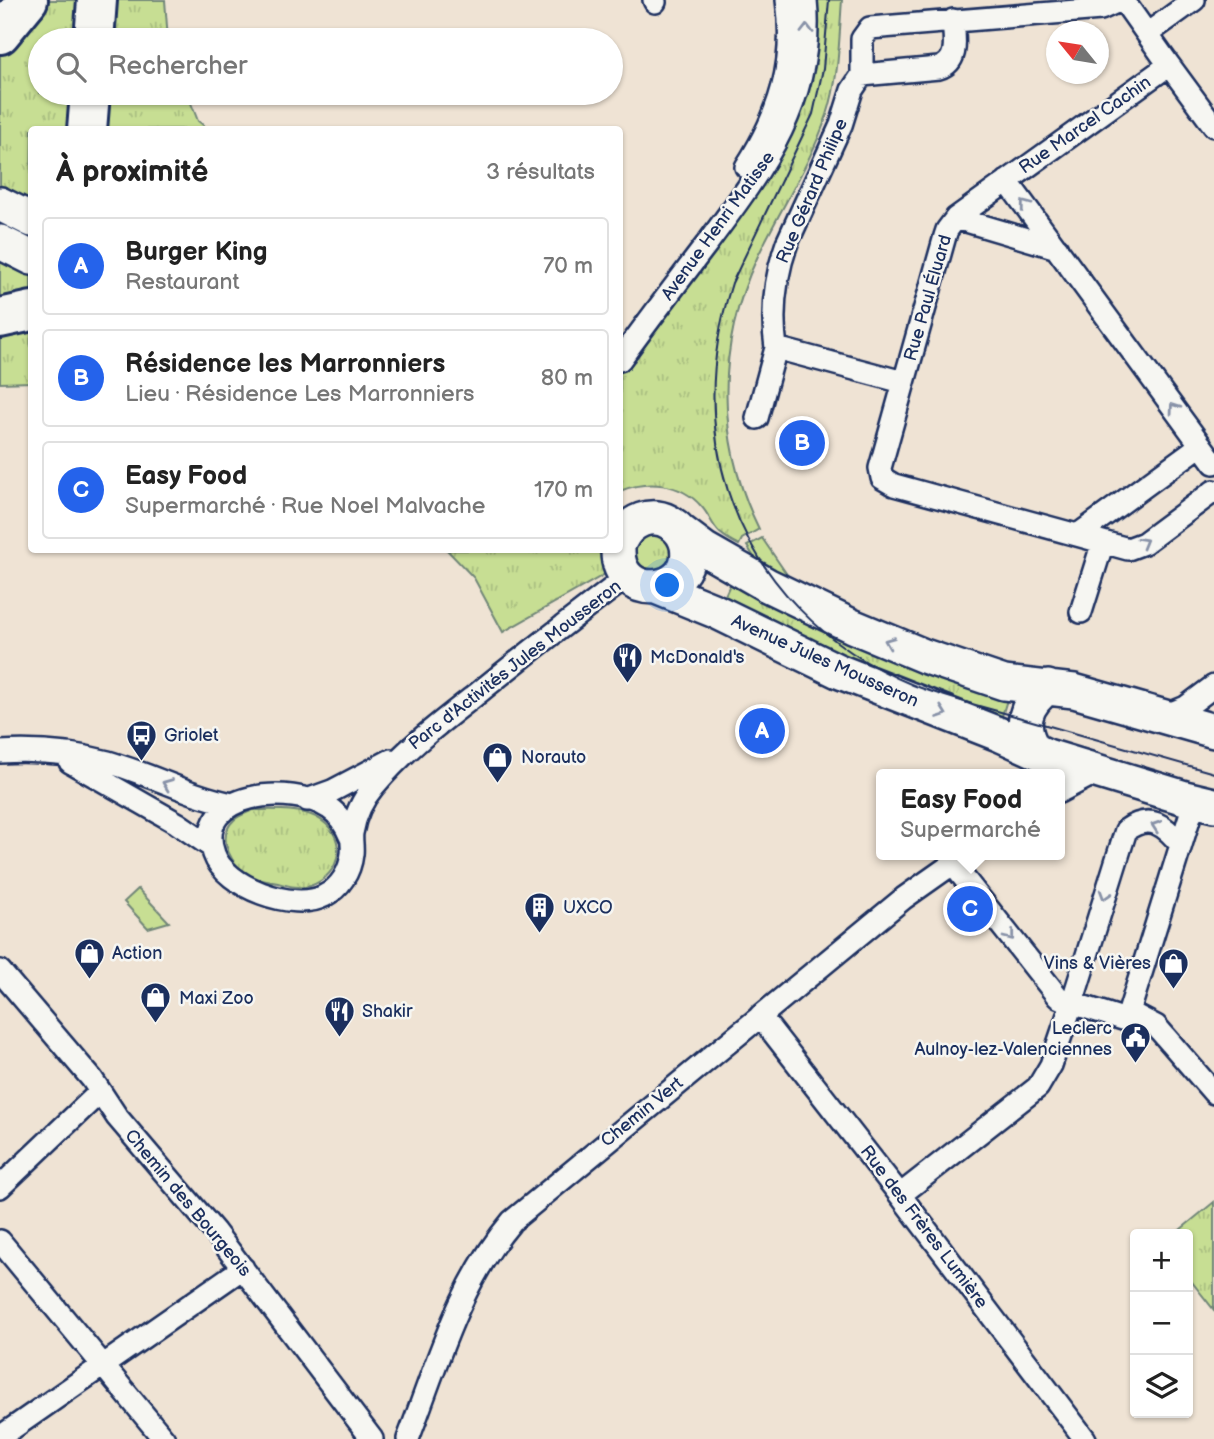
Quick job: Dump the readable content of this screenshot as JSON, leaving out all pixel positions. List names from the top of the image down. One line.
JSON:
{"streets":{"main road":["Avenue Jules Mousseron"],"street":["Rue Marcel Cachin","Rue Gérard Philipe","Avenue Henri Matisse","Rue Paul Éluard","Parc d'Activités Jules Mousseron","Chemin Vert","Chemin des Bourgeois","Rue des Frères Lumière"]},"crossings":[["Rue Marcel Cachin","Rue Gérard Philipe"],["Rue Marcel Cachin","Rue Paul Éluard"],["Chemin Vert","Rue des Frères Lumière"]],"places":{"restaurant":["McDonald's","Shakir"],"bus stop":["Griolet"],"shop":["Norauto","Action","Vins & Vières","Maxi Zoo"],"building":["UXCO"],"public building":["Leclerc Aulnoy-lez-Valenciennes"]},"north":"top left","page":{"search":"Rechercher","heading":["À proximité","3 résultats"],"list":[{"mark":"A","name":"Burger King","note":"Restaurant","value":"70 m"},{"mark":"B","name":"Résidence les Marronniers","note":"Lieu · Résidence Les Marronniers","value":"80 m"},{"mark":"C","name":"Easy Food","note":"Supermarché · Rue Noel Malvache","value":"170 m"}],"pins":["B","A","C"],"popup":["Easy Food","Supermarché"],"map_buttons":["+","−"]}}
